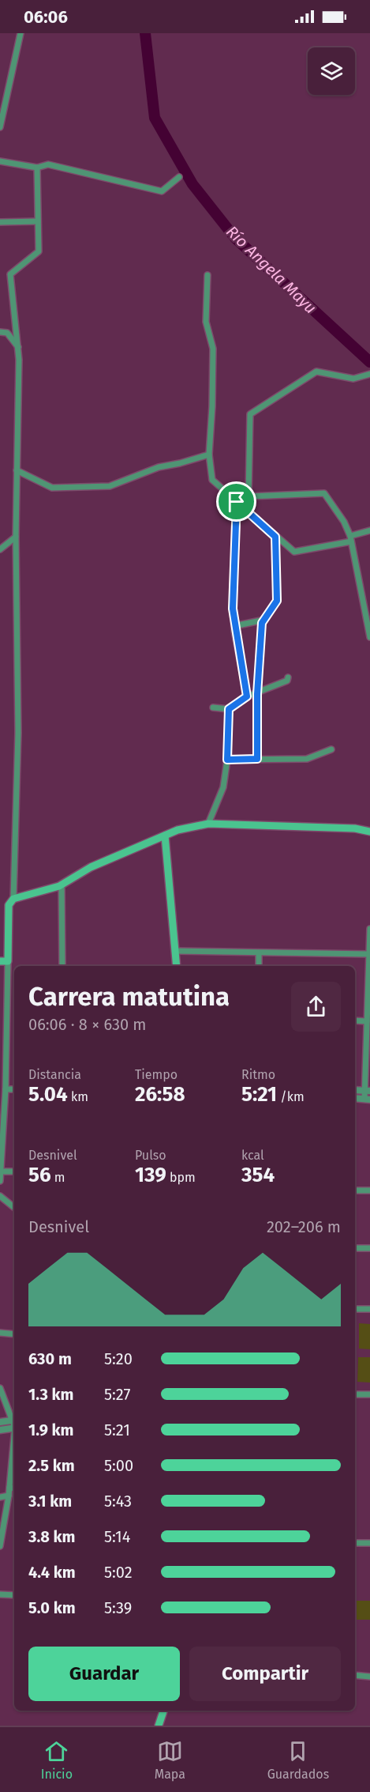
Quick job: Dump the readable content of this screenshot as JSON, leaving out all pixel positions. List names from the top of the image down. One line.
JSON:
{"water":["Río Angela Mayu"],"page":{"status":"06:06","heading":["Carrera matutina","06:06 · 8 × 630 m"],"stats":[["Distancia","5.04 km"],["Tiempo","26:58"],["Ritmo","5:21 /km"],["Desnivel","56 m"],["Pulso","139 bpm"],["kcal","354"]],"chart":["Desnivel","202–206 m"],"list":[{"name":"630 m","note":"5:20"},{"name":"1.3 km","note":"5:27"},{"name":"1.9 km","note":"5:21"},{"name":"2.5 km","note":"5:00"},{"name":"3.1 km","note":"5:43"},{"name":"3.8 km","note":"5:14"},{"name":"4.4 km","note":"5:02"},{"name":"5.0 km","note":"5:39"}],"buttons":["Guardar","Compartir"],"tabs":["Inicio","Mapa","Guardados"]}}
